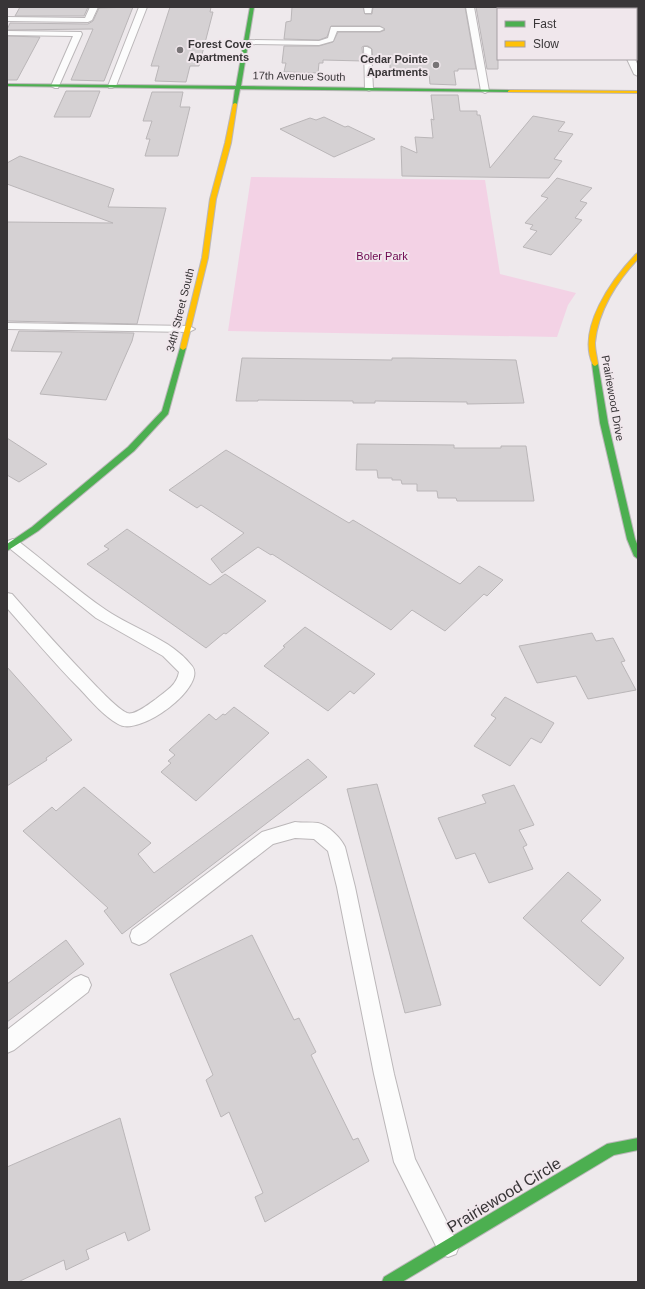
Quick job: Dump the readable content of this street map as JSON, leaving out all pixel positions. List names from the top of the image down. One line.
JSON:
{"streets":{"street":["17th Avenue South","34th Street South","Prairiewood Drive","Prairiewood Circle"]},"crossings":[["17th Avenue South","34th Street South"]],"parks":["Boler Park"],"places":["Forest Cove Apartments","Cedar Pointe Apartments"],"legend":["Fast","Slow"]}
